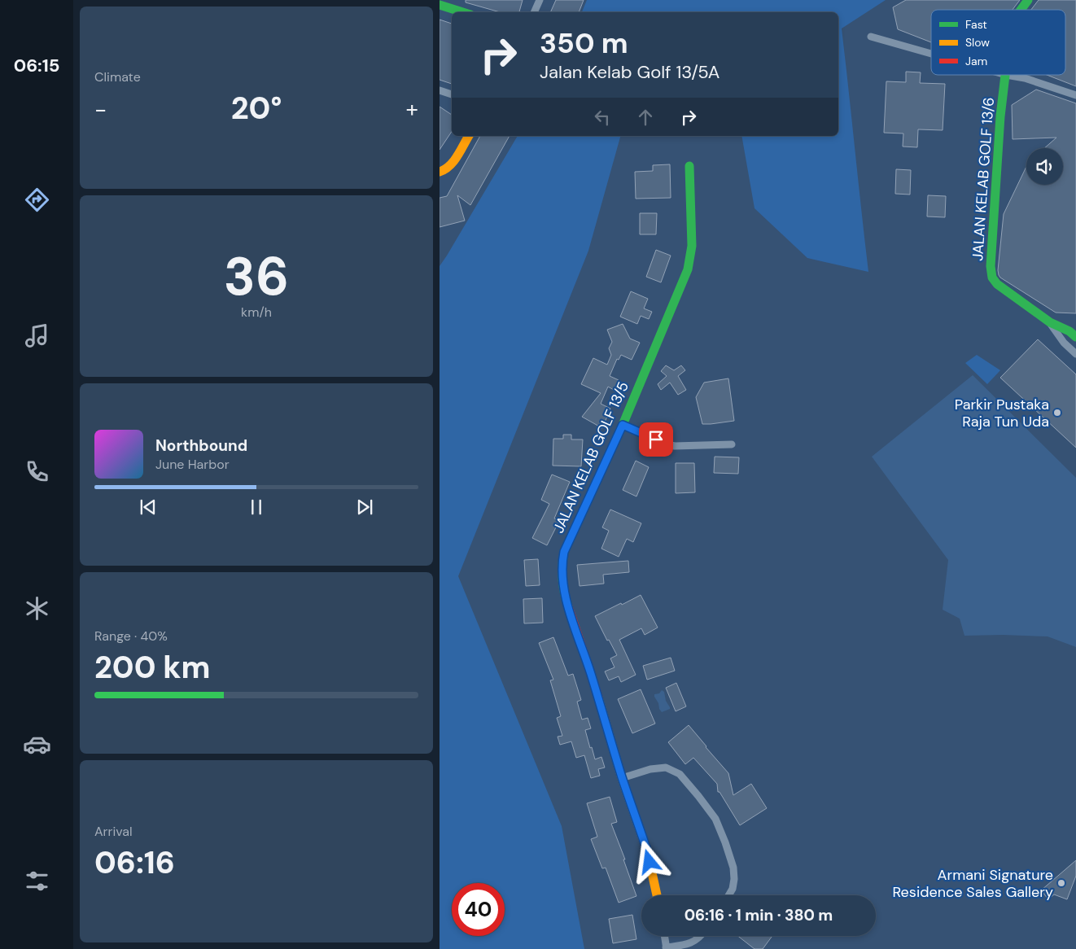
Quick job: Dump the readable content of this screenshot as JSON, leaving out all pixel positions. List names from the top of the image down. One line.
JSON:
{"streets":{"street":["JALAN KELAB GOLF 13/6","JALAN KELAB GOLF 13/5"]},"places":["Parkir Pustaka Raja Tun Uda","Armani Signature Residence Sales Gallery"],"legend":["Fast","Slow","Jam"],"page":{"tabs":"06:15","tile":["Climate",["36","km/h"],["Range · 40%","200 km"],["Arrival","06:16"]],"turn":["350 m","Jalan Kelab Golf 13/5A"],"heat":["−","20°","+"],"song":["Northbound","June Harbor"],"limit":"40","trip":"06:16 · 1 min · 380 m"}}
